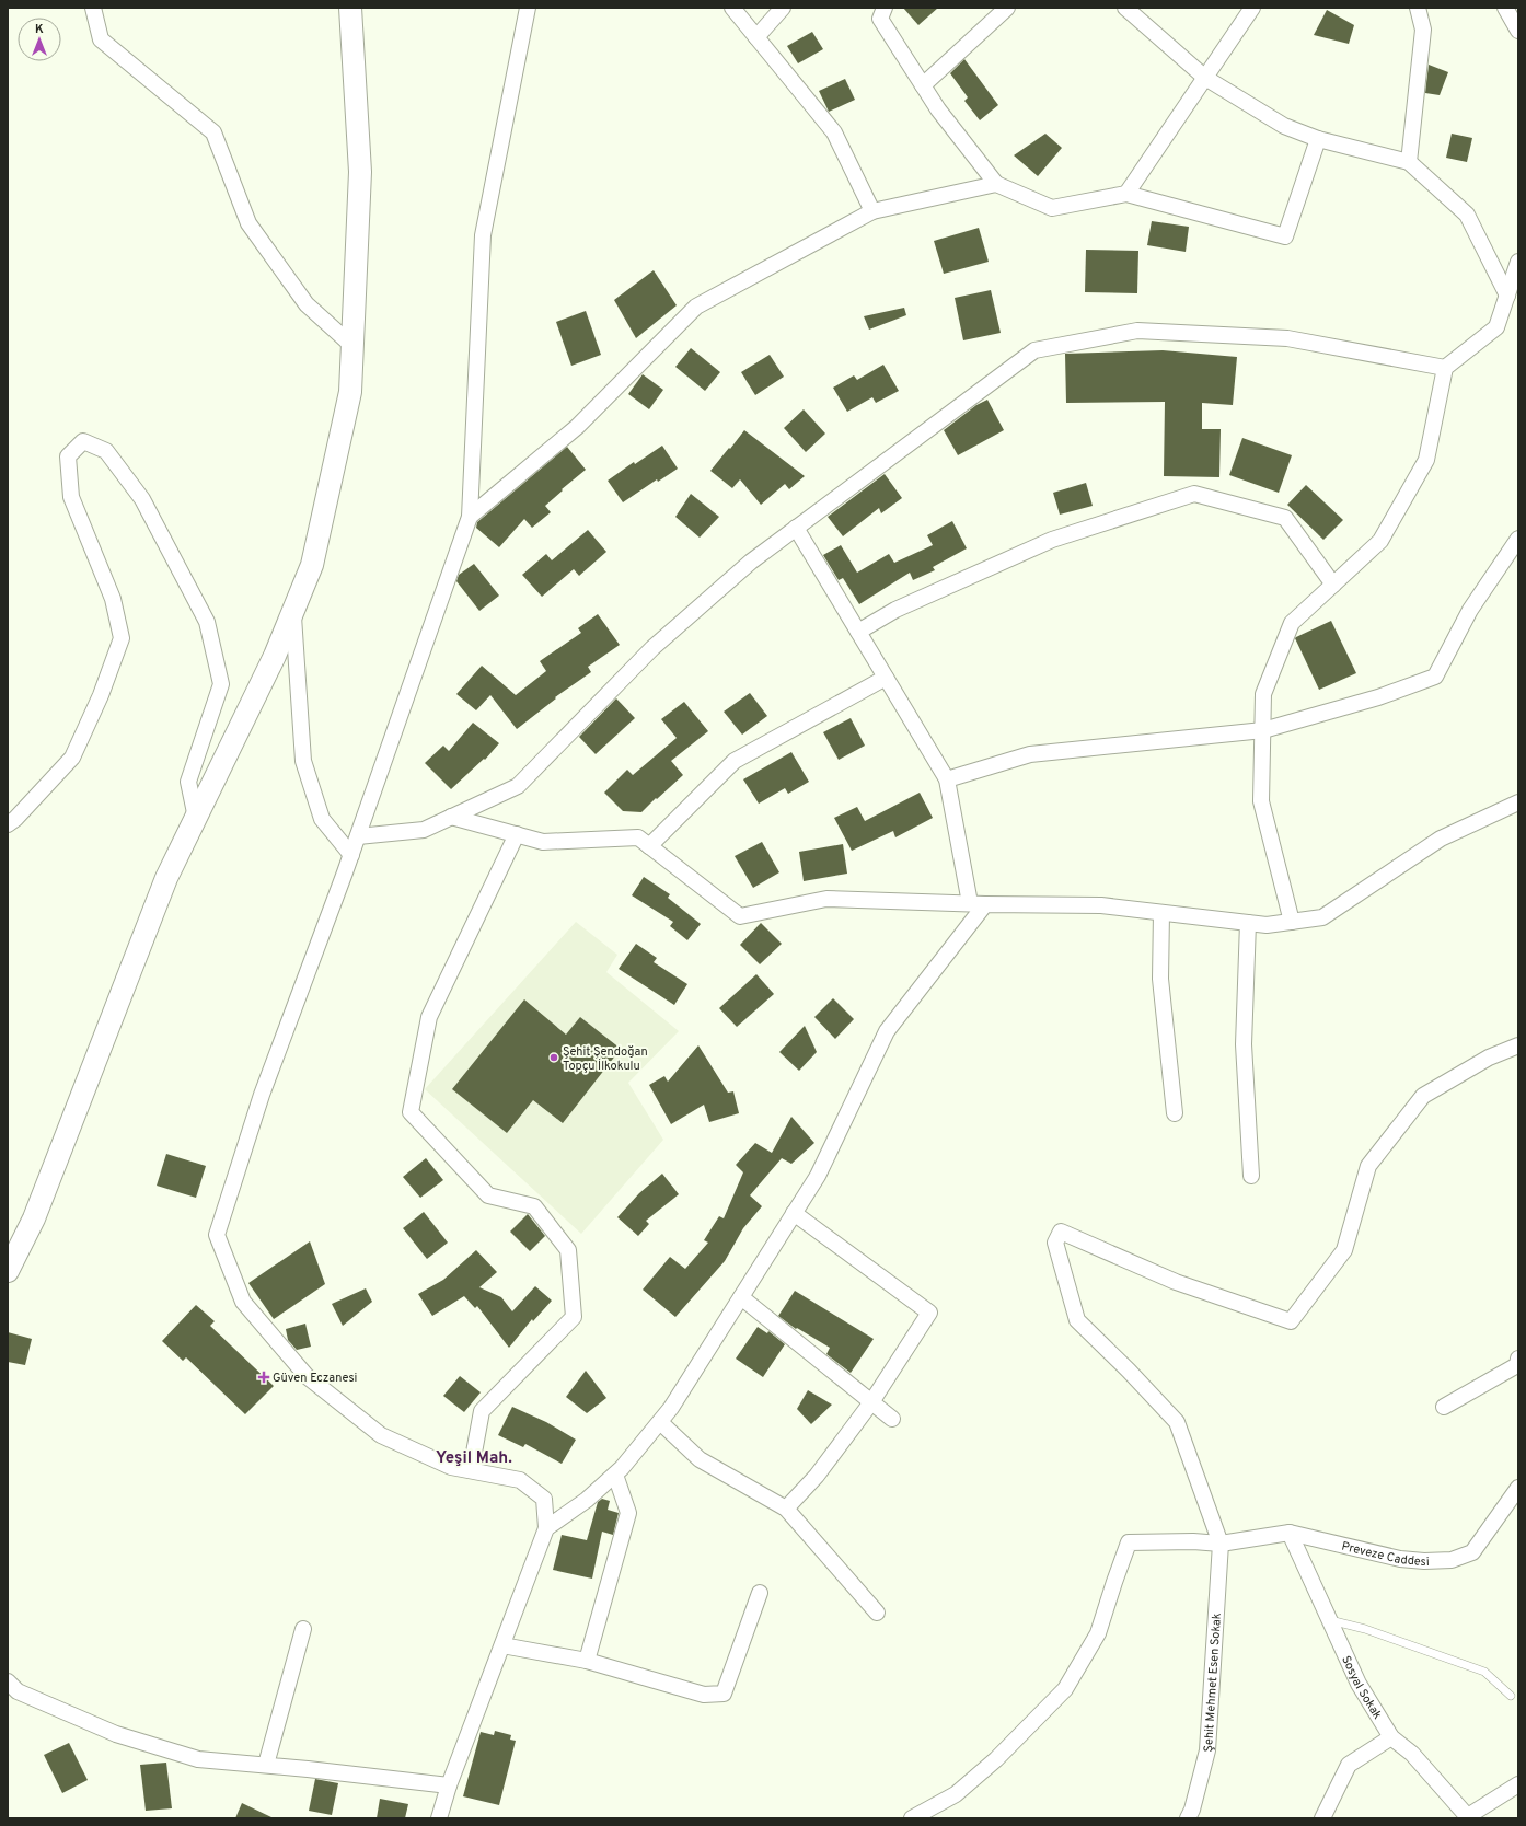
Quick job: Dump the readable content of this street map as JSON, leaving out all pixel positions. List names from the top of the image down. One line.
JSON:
{"streets":{"street":["Preveze Caddesi","Şehit Mehmet Esen Sokak","Sosyal Sokak"]},"crossings":[["Preveze Caddesi","Şehit Mehmet Esen Sokak"],["Preveze Caddesi","Sosyal Sokak"]],"districts":["Yeşil Mah."],"places":{"other":["Şehit Şendoğan Topçu İlkokulu"],"health":["Güven Eczanesi"]},"north":"top"}
